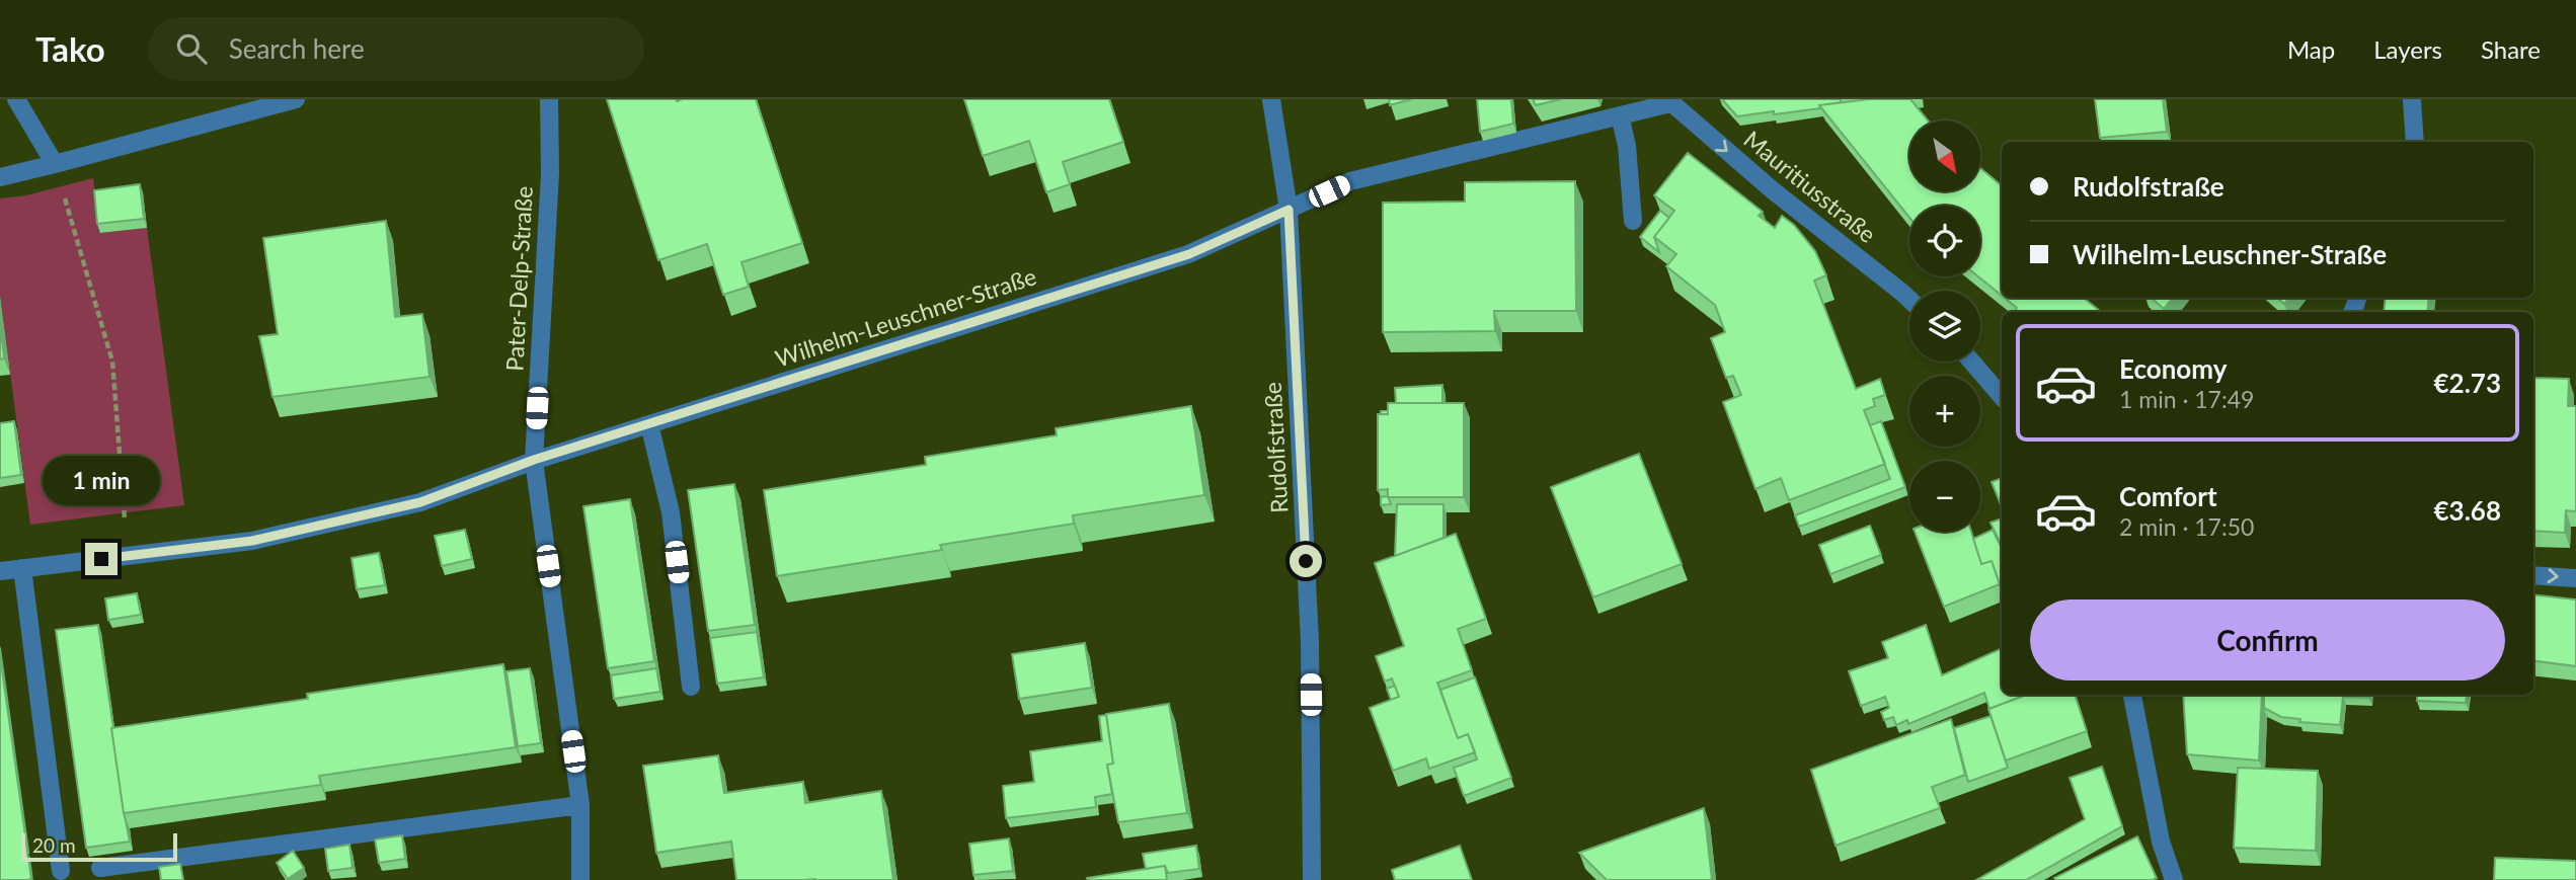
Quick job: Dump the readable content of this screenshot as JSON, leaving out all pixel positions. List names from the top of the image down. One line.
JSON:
{"streets":{"street":["Mauritiusstraße","Pater-Delp-Straße","Wilhelm-Leuschner-Straße","Rudolfstraße"]},"crossings":[["Mauritiusstraße","Wilhelm-Leuschner-Straße"],["Pater-Delp-Straße","Wilhelm-Leuschner-Straße"],["Wilhelm-Leuschner-Straße","Rudolfstraße"]],"one_way":["Mauritiusstraße"],"scale_bar":"20 m","north":"bottom right","page":{"header":"Tako","search":"Search here","nav":["Map","Layers","Share"],"map_buttons":["+","−"],"banner":["Rudolfstraße","Wilhelm-Leuschner-Straße"],"list":[{"name":"Economy","note":"1 min · 17:49","value":"€2.73"},{"name":"Comfort","note":"2 min · 17:50","value":"€3.68"}],"bubble":"1 min","buttons":"Confirm","scale":"20 m"}}
